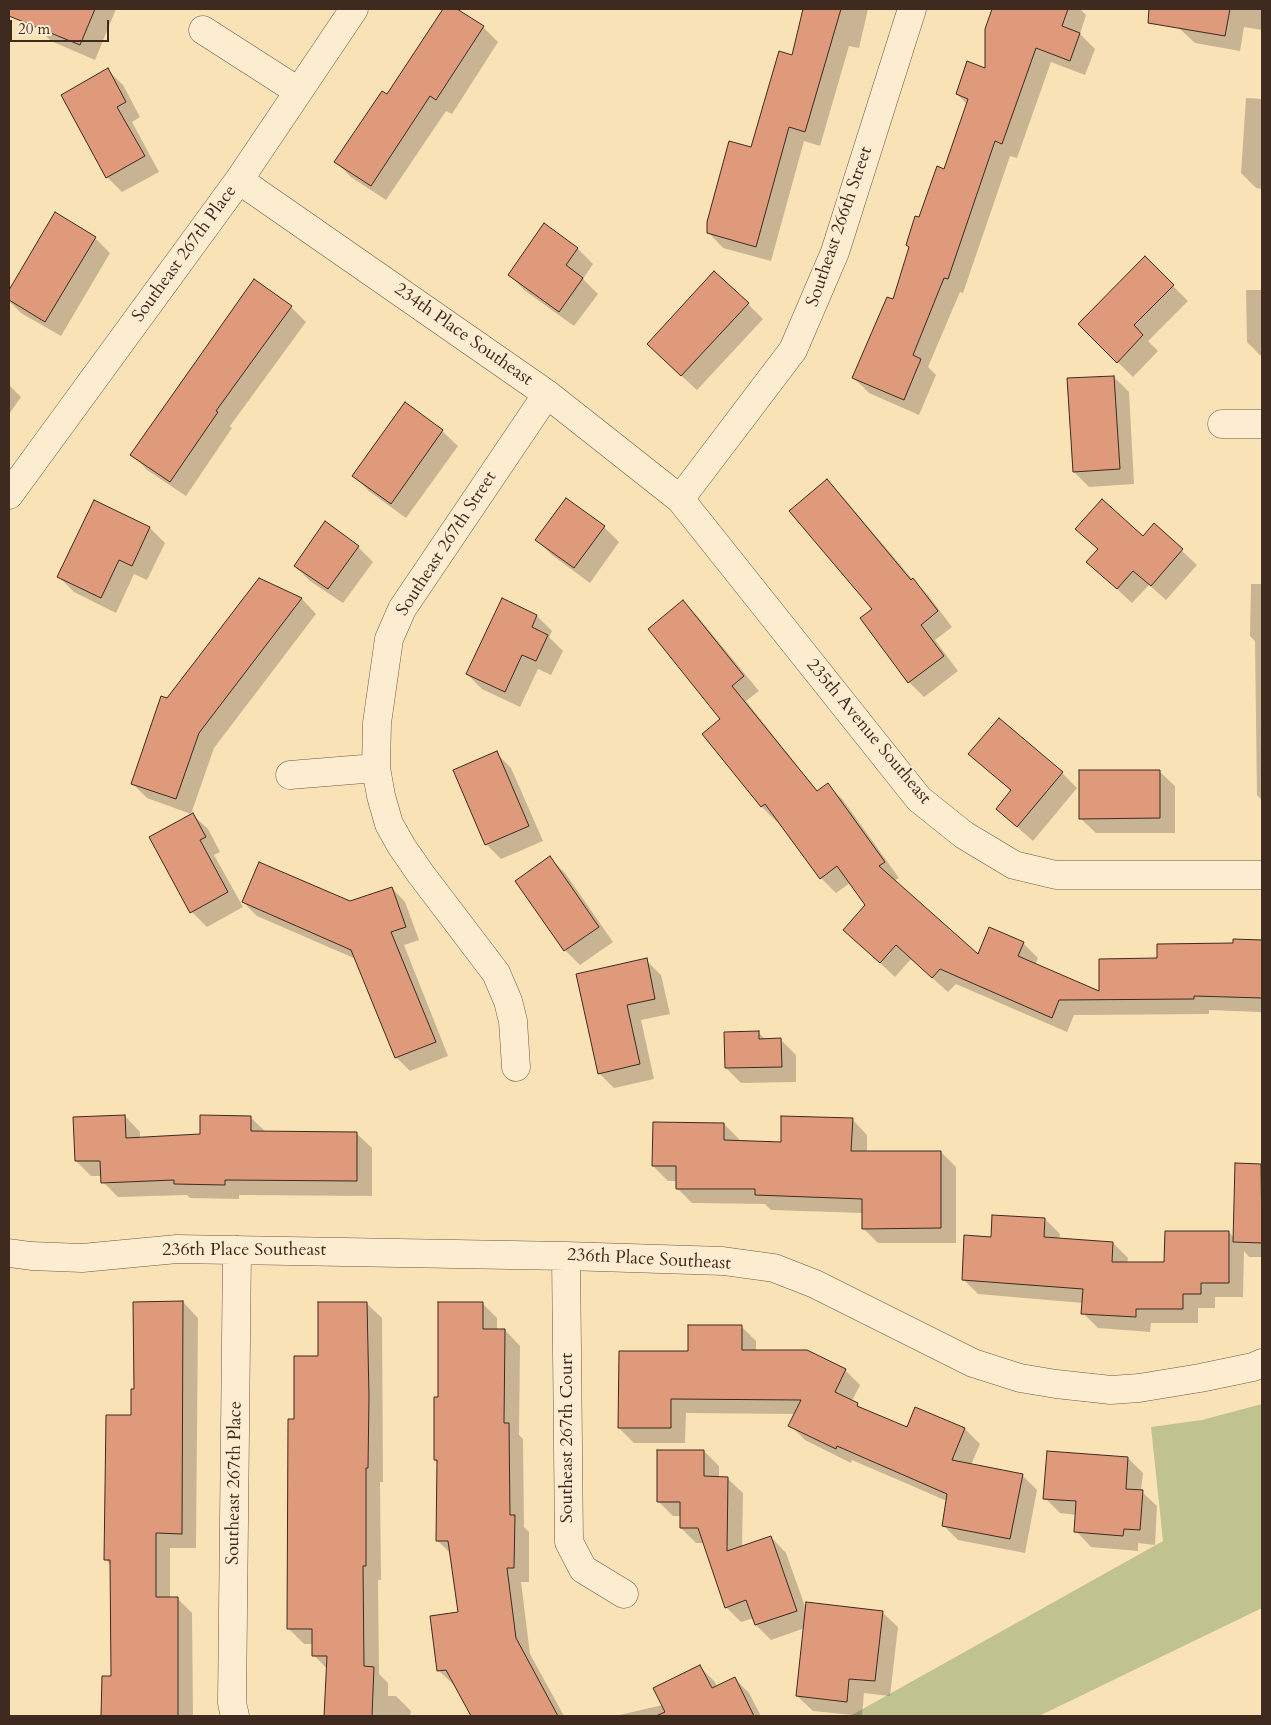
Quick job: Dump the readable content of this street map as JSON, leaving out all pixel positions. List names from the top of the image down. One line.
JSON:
{"streets":{"street":["Southeast 266th Street","Southeast 267th Place","234th Place Southeast","Southeast 267th Street","235th Avenue Southeast","236th Place Southeast","Southeast 267th Court"]},"crossings":[["Southeast 266th Street","234th Place Southeast"],["Southeast 266th Street","235th Avenue Southeast"],["Southeast 267th Place","234th Place Southeast"],["Southeast 267th Place","236th Place Southeast"],["234th Place Southeast","Southeast 267th Street"],["234th Place Southeast","235th Avenue Southeast"],["236th Place Southeast","Southeast 267th Court"]],"scale_bar":"20 m"}
